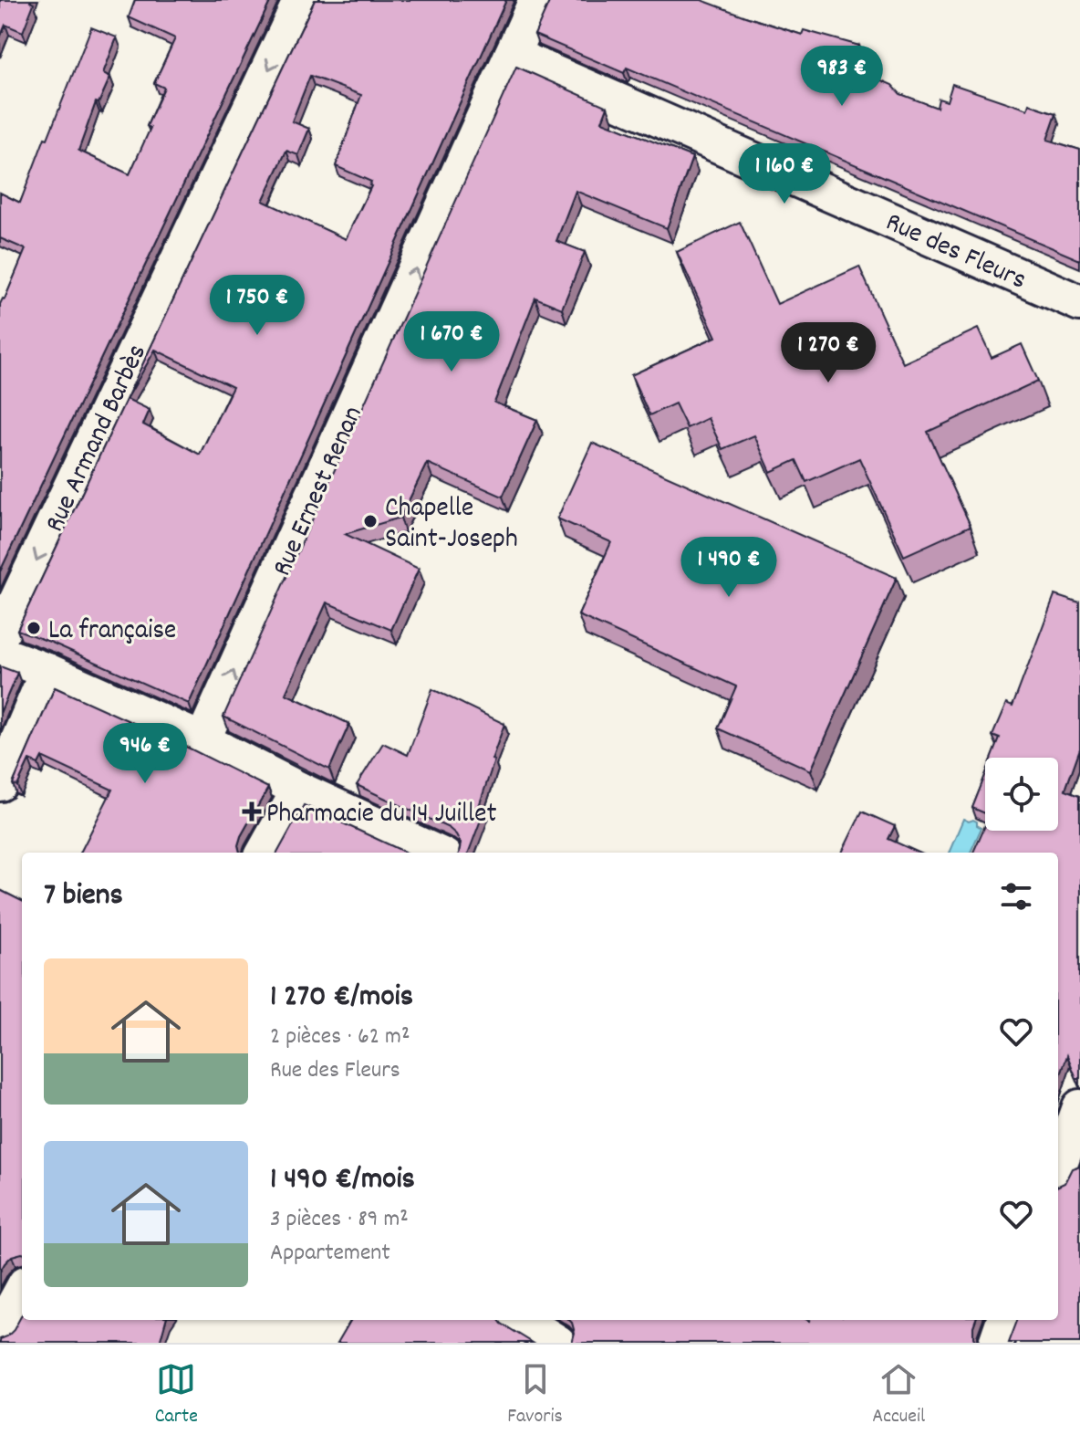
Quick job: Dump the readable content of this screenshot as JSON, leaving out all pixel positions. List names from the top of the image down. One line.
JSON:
{"streets":{"street":["Rue des Fleurs","Rue Armand Barbès","Rue Ernest Renan"]},"crossings":[["Rue des Fleurs","Rue Ernest Renan"]],"one_way":["Rue Armand Barbès","Rue Ernest Renan"],"places":{"other":["Chapelle Saint-Joseph","La française"],"health":["Pharmacie du 14 Juillet"]},"page":{"price":["983 €","1 160 €","1 750 €","1 670 €","1 270 €","1 490 €","946 €"],"heading":"7 biens","list":[{"name":"1 270 €/mois","note":"2 pièces · 62 m² · Rue des Fleurs"},{"name":"1 490 €/mois","note":"3 pièces · 89 m² · Appartement"}],"tabs":["Carte","Favoris","Accueil"]}}
